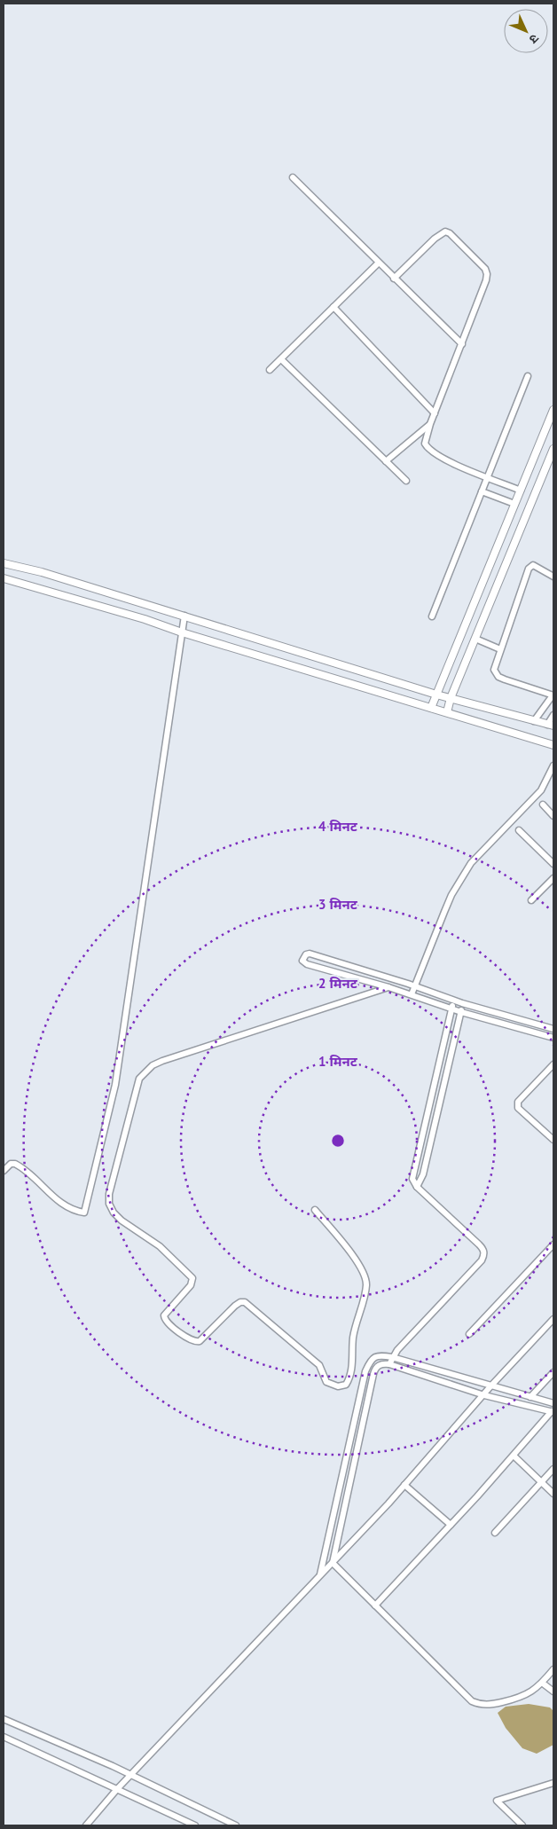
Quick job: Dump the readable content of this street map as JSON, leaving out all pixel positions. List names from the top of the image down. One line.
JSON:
{"north":"bottom right","rings":["4 मिनट","3 मिनट","2 मिनट","1 मिनट"]}
